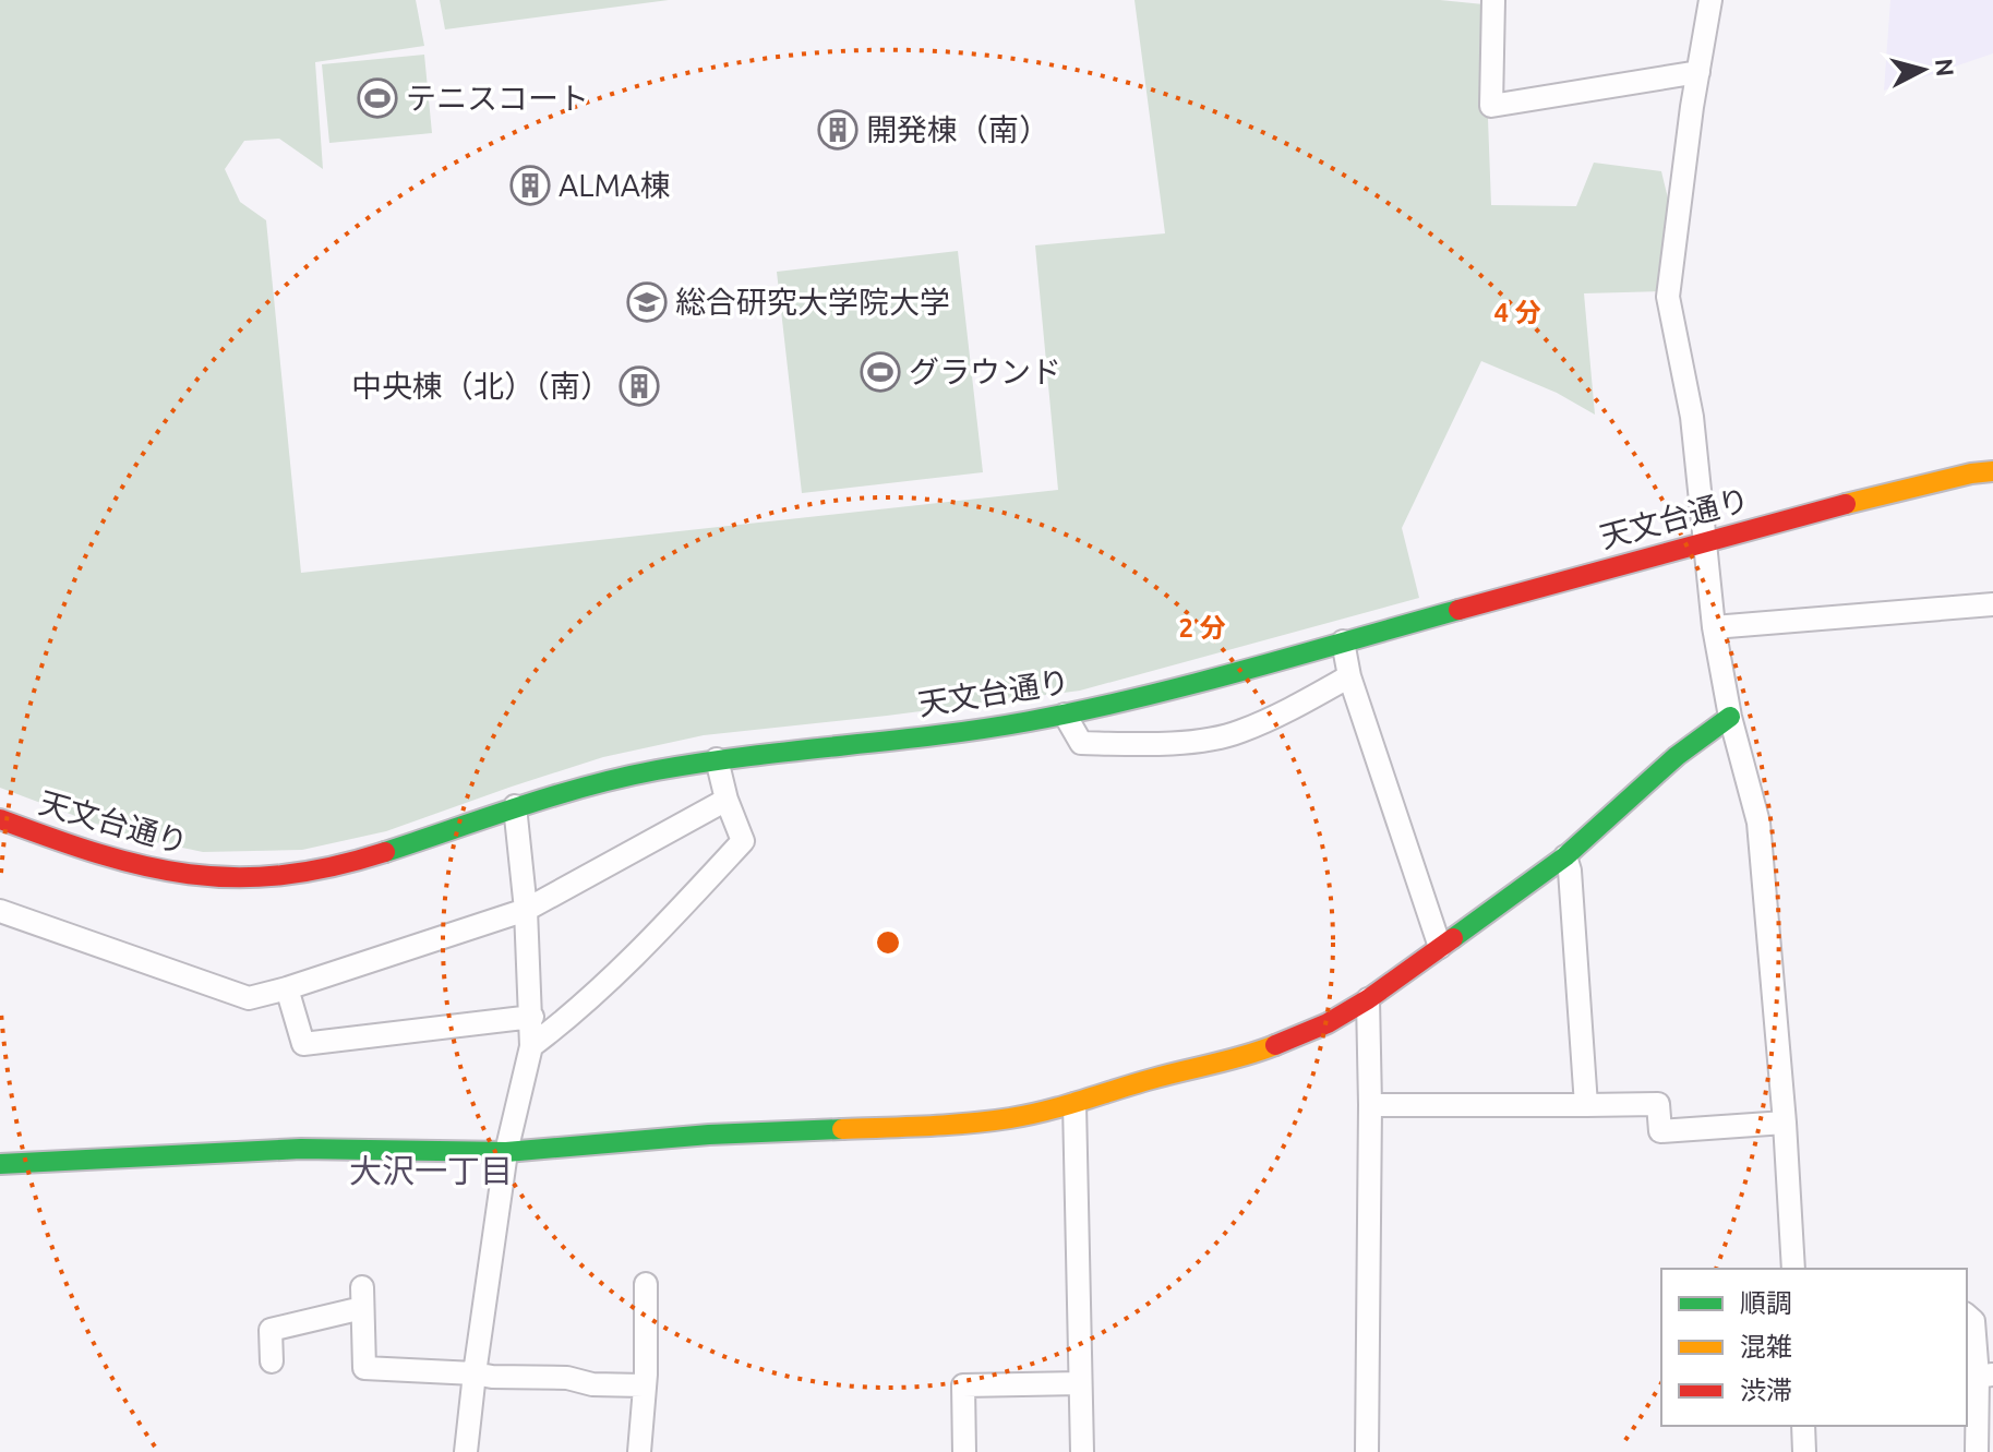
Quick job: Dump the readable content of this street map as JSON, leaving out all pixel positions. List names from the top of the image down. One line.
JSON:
{"streets":{"main road":["天文台通り"]},"districts":["大沢一丁目"],"places":{"sports":["テニスコート","グラウンド"],"building":["開発棟（南）","ALMA棟","中央棟（北）（南）"],"school or university":["総合研究大学院大学"]},"legend":["順調","混雑","渋滞"],"north":"right","rings":["4 分","2 分"]}
